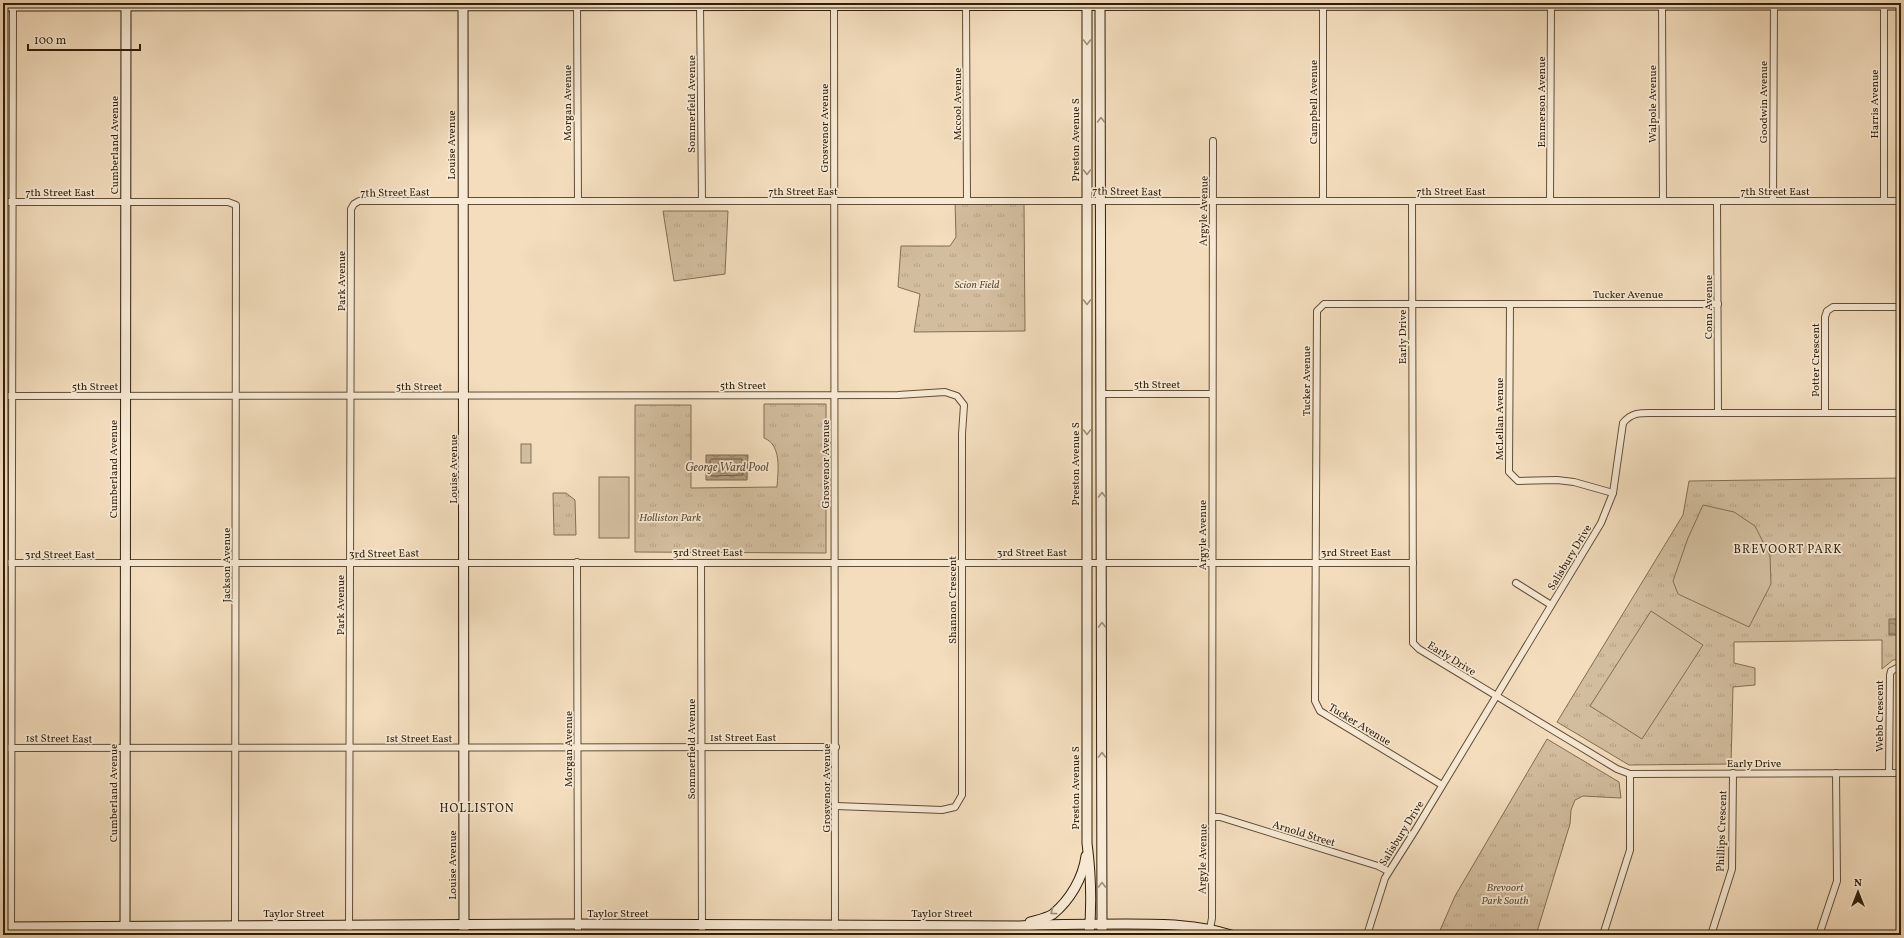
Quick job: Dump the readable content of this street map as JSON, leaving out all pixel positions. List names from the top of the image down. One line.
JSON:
{"streets":{"main road":["Preston Avenue S","Cumberland Avenue","Louise Avenue","Taylor Street"],"street":["Campbell Avenue","Emmerson Avenue","Goodwin Avenue","Morgan Avenue","Sommerfeld Avenue","Mccool Avenue","Walpole Avenue","Harris Avenue","Grosvenor Avenue","7th Street East","Argyle Avenue","Park Avenue","Tucker Avenue","Conn Avenue","Early Drive","Potter Crescent","5th Street","McLellan Avenue","3rd Street East","Salisbury Drive","Jackson Avenue","Shannon Crescent","Webb Crescent","1st Street East","Sommerfield Avenue","Phillips Crescent","Arnold Street"]},"crossings":[["Campbell Avenue","7th Street East"],["Emmerson Avenue","7th Street East"],["Goodwin Avenue","7th Street East"],["Morgan Avenue","7th Street East"],["Morgan Avenue","3rd Street East"],["Morgan Avenue","1st Street East"],["Morgan Avenue","Taylor Street"],["Sommerfeld Avenue","7th Street East"],["Mccool Avenue","7th Street East"],["Walpole Avenue","7th Street East"],["Harris Avenue","7th Street East"],["Grosvenor Avenue","7th Street East"],["Grosvenor Avenue","5th Street"],["Grosvenor Avenue","3rd Street East"],["Grosvenor Avenue","Shannon Crescent"],["Grosvenor Avenue","1st Street East"],["Grosvenor Avenue","Taylor Street"],["Preston Avenue S","7th Street East"],["Preston Avenue S","3rd Street East"],["Preston Avenue S","Taylor Street"],["Cumberland Avenue","7th Street East"],["Cumberland Avenue","5th Street"],["Cumberland Avenue","3rd Street East"],["Cumberland Avenue","1st Street East"],["Cumberland Avenue","Taylor Street"],["Louise Avenue","7th Street East"],["Louise Avenue","5th Street"],["Louise Avenue","3rd Street East"],["Louise Avenue","1st Street East"],["Louise Avenue","Taylor Street"],["7th Street East","Argyle Avenue"],["7th Street East","Park Avenue"],["7th Street East","Conn Avenue"],["7th Street East","Early Drive"],["7th Street East","Jackson Avenue"],["Argyle Avenue","5th Street"],["Argyle Avenue","3rd Street East"],["Argyle Avenue","Arnold Street"],["Argyle Avenue","Taylor Street"],["Park Avenue","5th Street"],["Park Avenue","3rd Street East"],["Park Avenue","1st Street East"],["Park Avenue","Taylor Street"],["Tucker Avenue","Conn Avenue"],["Tucker Avenue","Early Drive"],["Tucker Avenue","McLellan Avenue"],["Tucker Avenue","3rd Street East"],["Tucker Avenue","Salisbury Drive"],["Conn Avenue","Salisbury Drive"],["Early Drive","3rd Street East"],["Early Drive","Salisbury Drive"],["Early Drive","Webb Crescent"],["Early Drive","Phillips Crescent"],["Potter Crescent","Salisbury Drive"],["5th Street","Jackson Avenue"],["5th Street","Shannon Crescent"],["McLellan Avenue","Salisbury Drive"],["3rd Street East","Jackson Avenue"],["3rd Street East","Shannon Crescent"],["3rd Street East","Sommerfield Avenue"],["Salisbury Drive","Arnold Street"],["Jackson Avenue","1st Street East"],["Jackson Avenue","Taylor Street"],["1st Street East","Sommerfield Avenue"],["Sommerfield Avenue","Taylor Street"]],"districts":["BREVOORT PARK","HOLLISTON"],"water":["George Ward Pool"],"parks":["Scion Field","Holliston Park","Brevoort Park South"],"scale_bar":"100 m","north":"top"}
